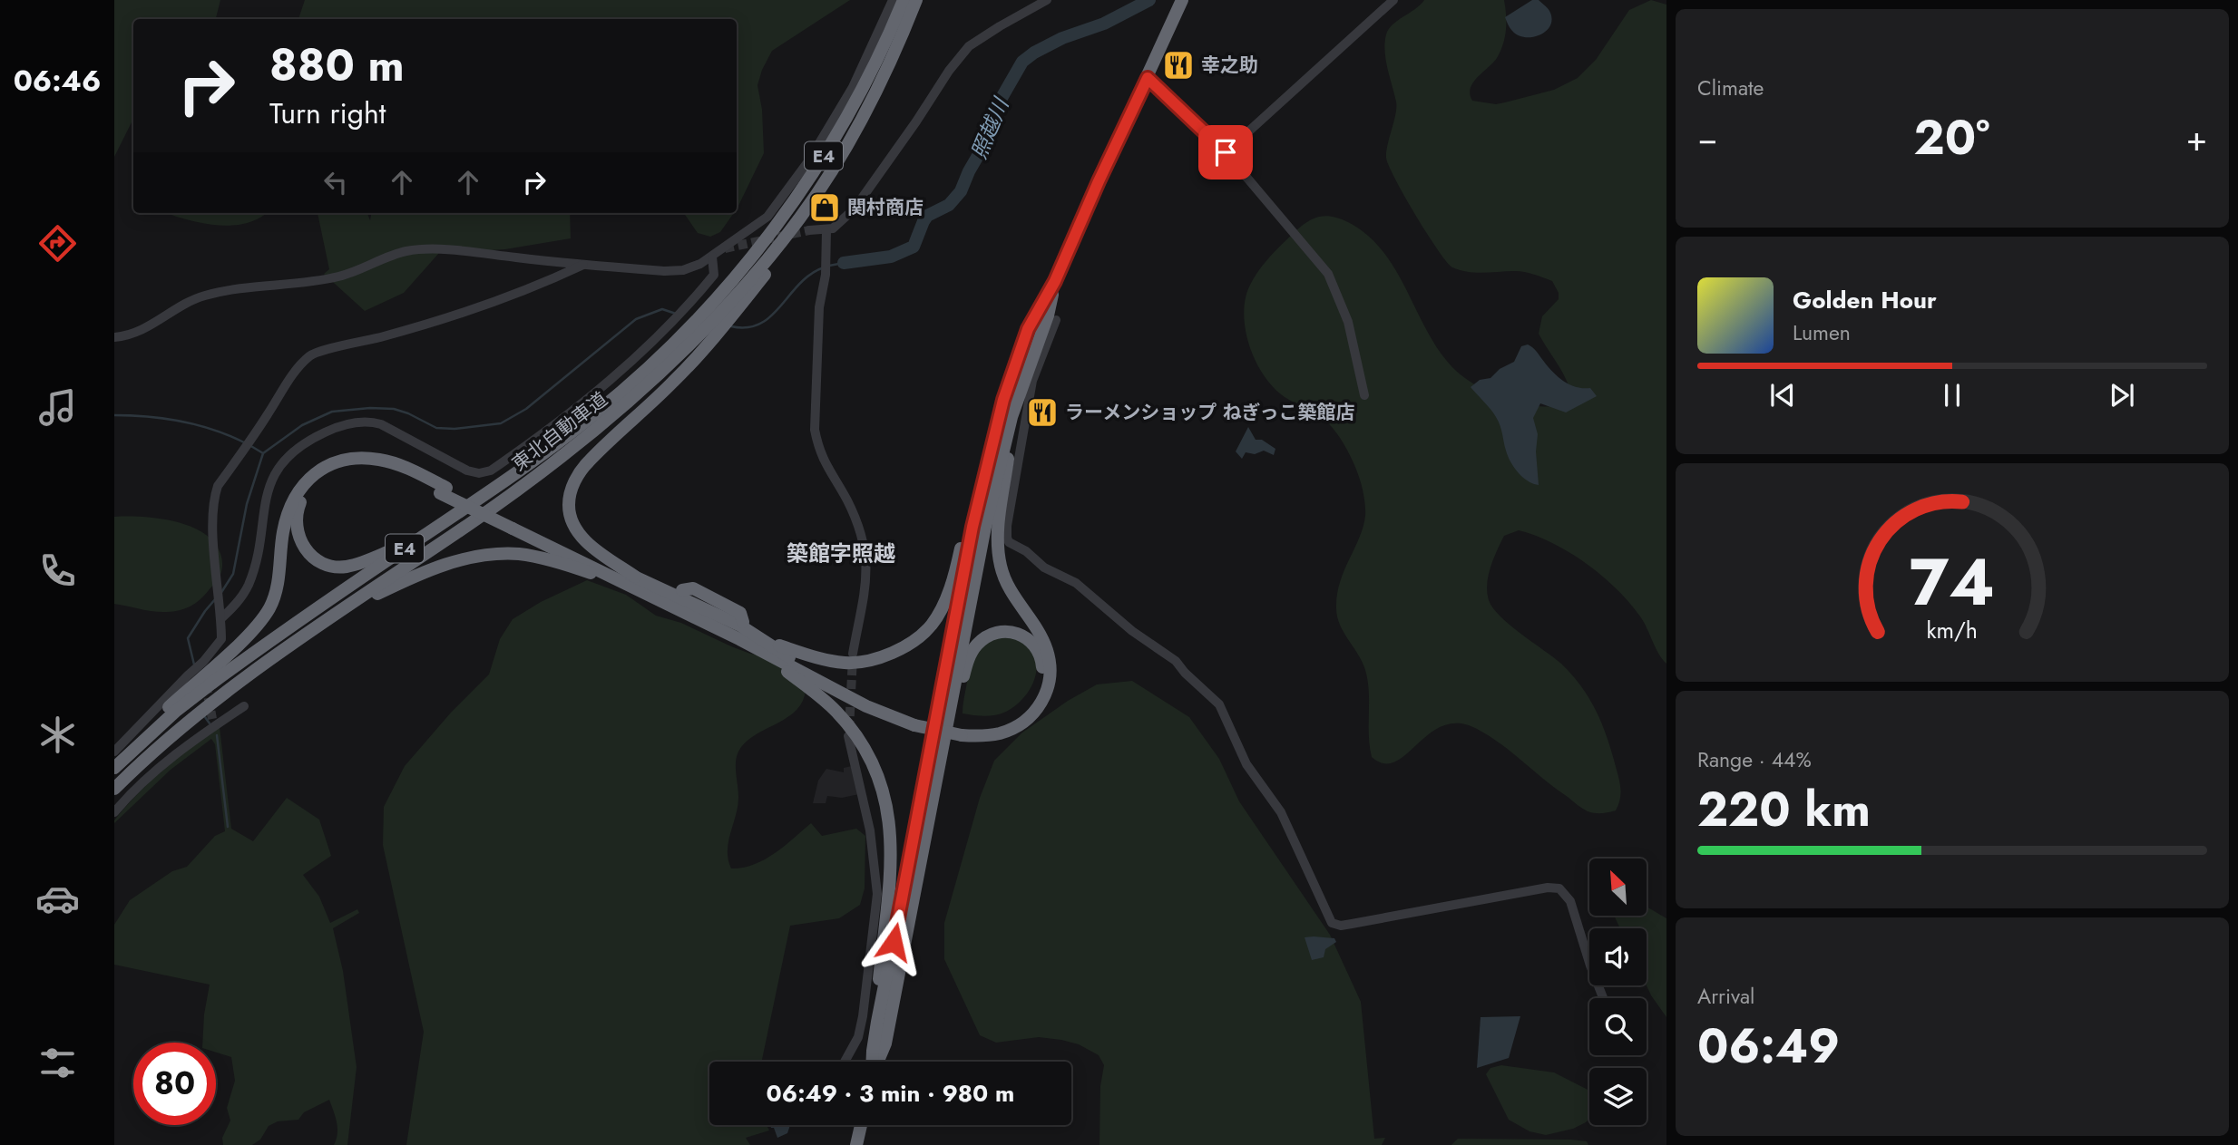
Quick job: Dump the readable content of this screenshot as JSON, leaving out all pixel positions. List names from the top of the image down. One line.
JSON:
{"streets":{"highway":["E4","東北自動車道"]},"crossings":[["E4","東北自動車道"]],"districts":["築館字照越"],"water":["照越川"],"places":{"restaurant":["幸之助","ラーメンショップ ねぎっこ築館店"],"shop":["関村商店"]},"north":"top left","page":{"tabs":"06:46","tile":["Climate",["Range · 44%","220 km"],["Arrival","06:49"]],"turn":["880 m","Turn right"],"heat":["−","20°","+"],"song":["Golden Hour","Lumen"],"limit":"80","trip":"06:49 · 3 min · 980 m","gauge":["74","km/h"]}}
